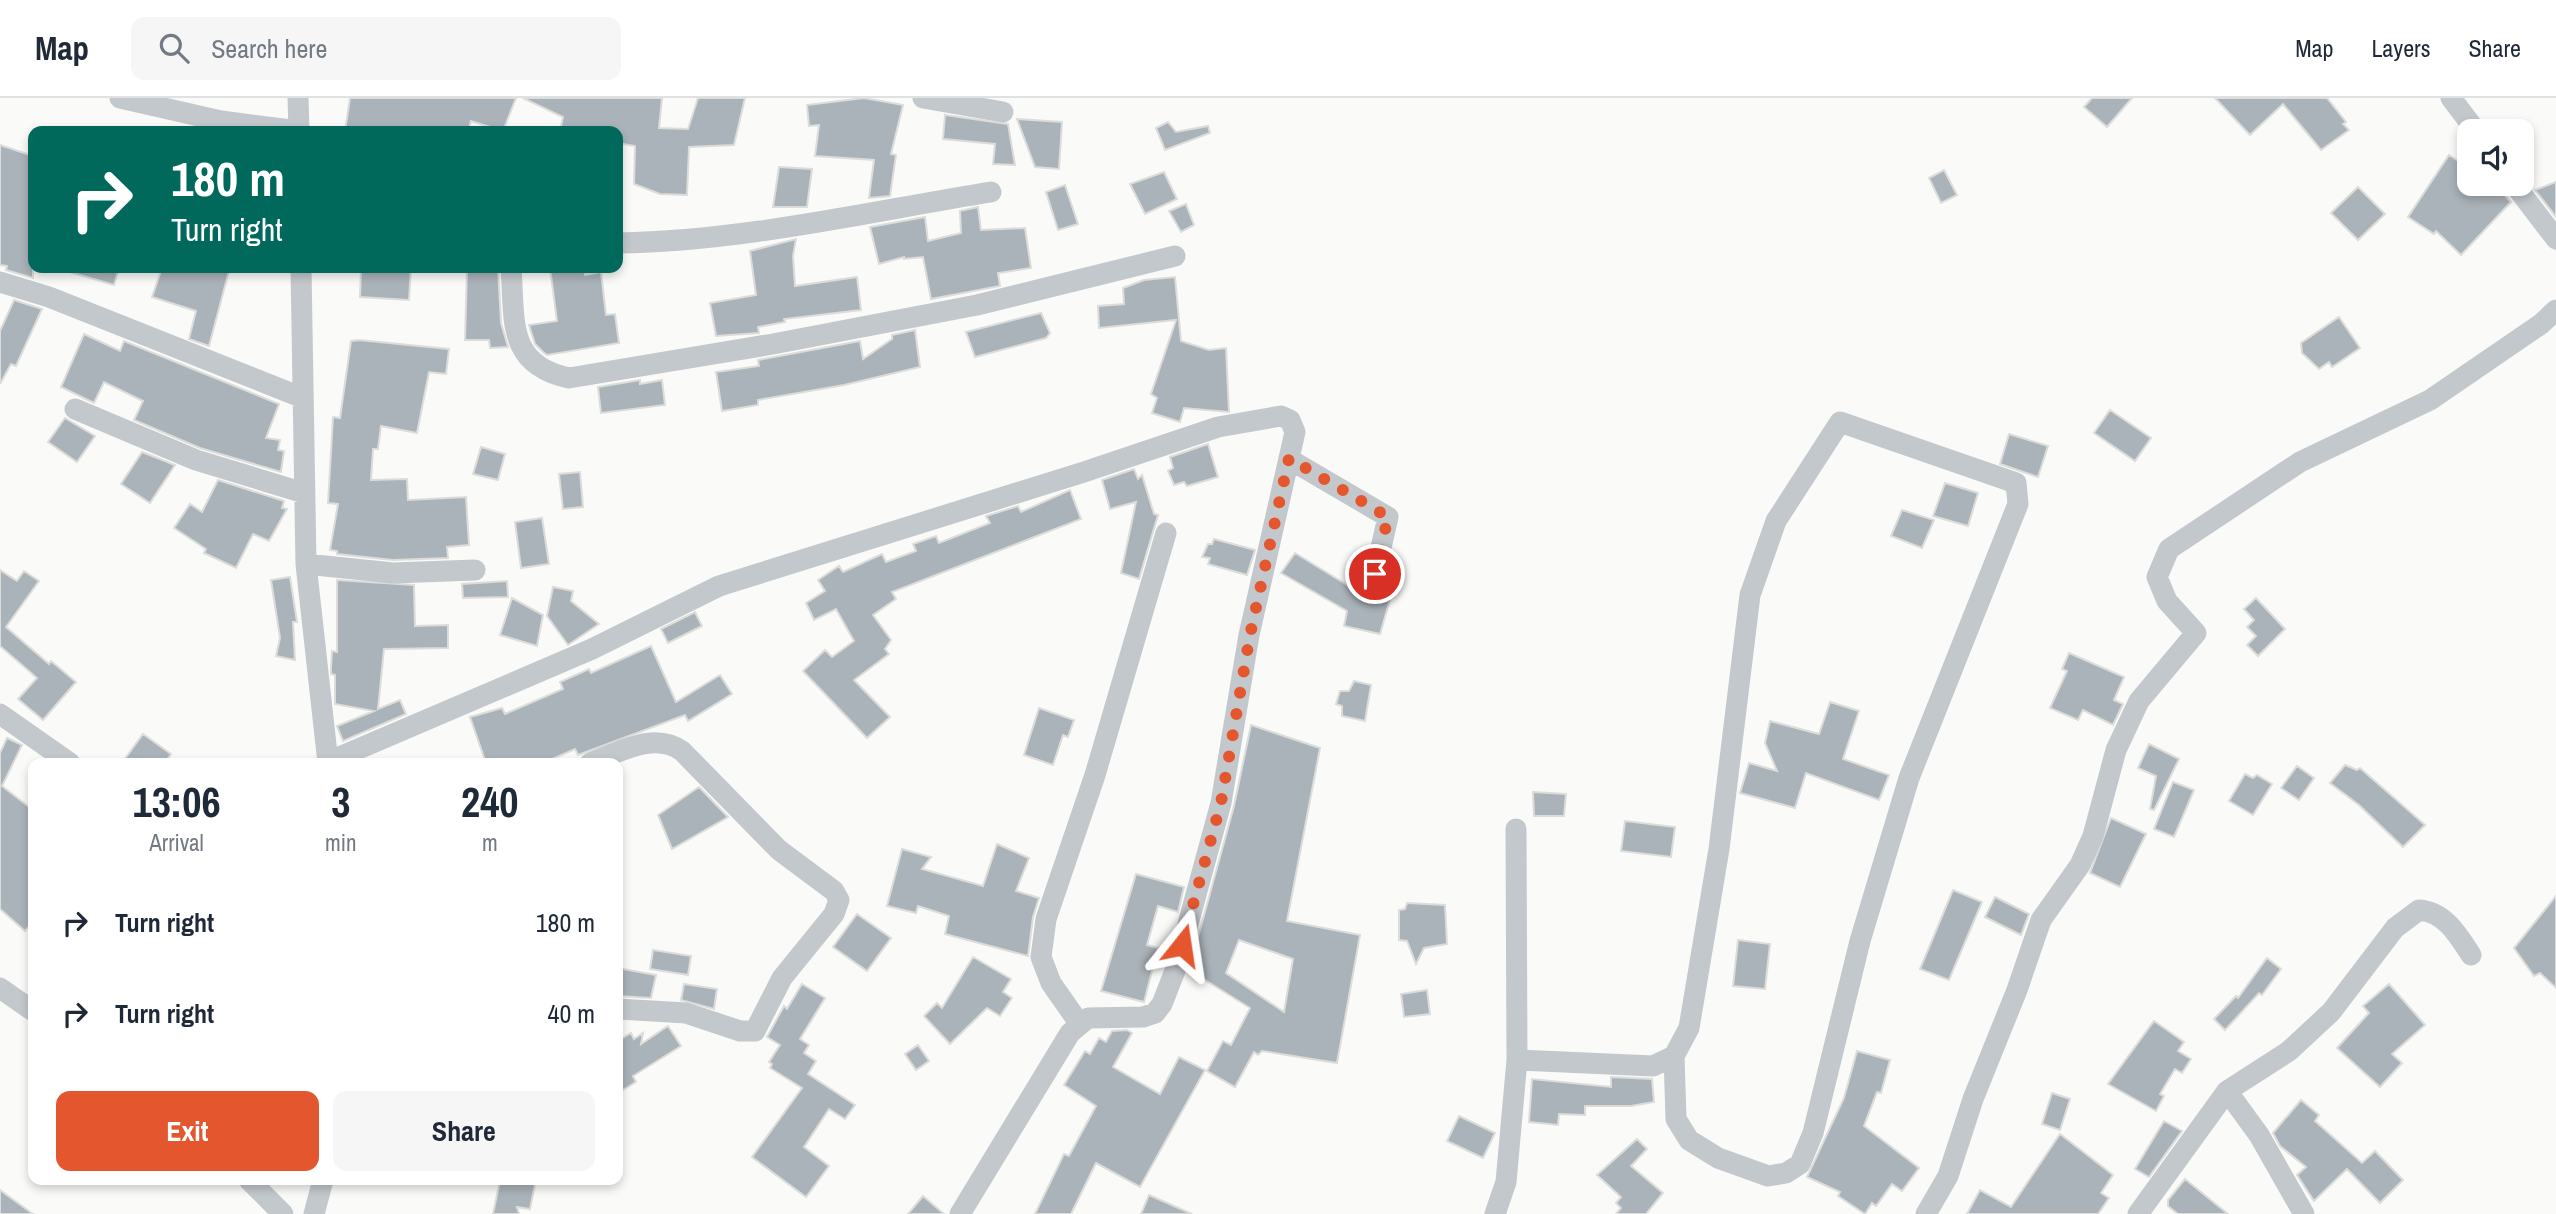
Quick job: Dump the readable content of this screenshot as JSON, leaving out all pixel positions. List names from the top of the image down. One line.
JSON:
{"page":{"header":"Map","search":"Search here","nav":["Map","Layers","Share"],"turn":["180 m","Turn right"],"eta":["13:06","Arrival","3","min","240","m"],"list":[{"name":"Turn right","value":"180 m"},{"name":"Turn right","value":"40 m"}],"buttons":["Exit","Share"]}}
